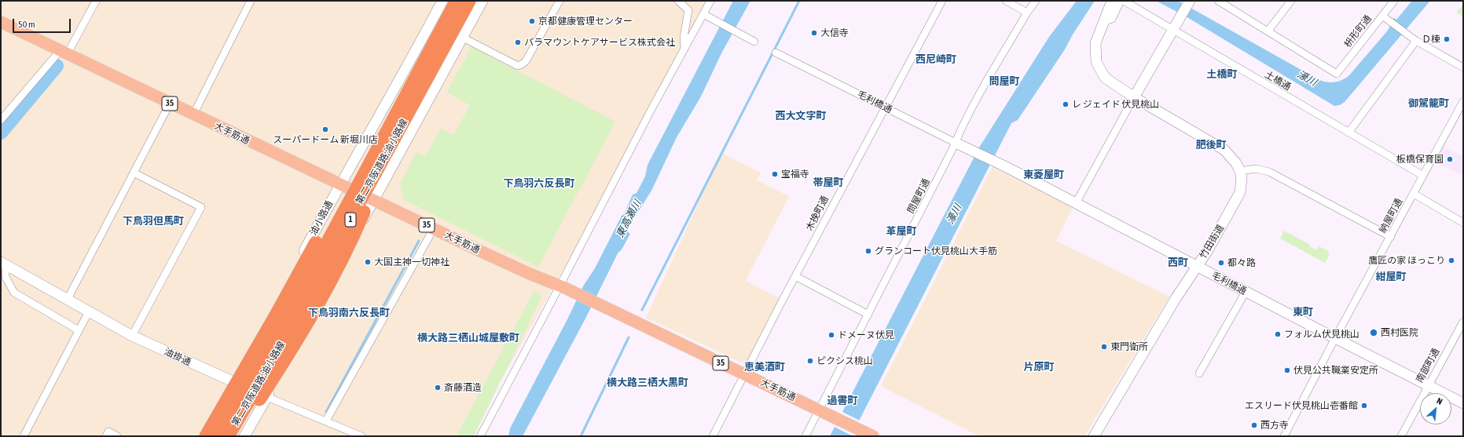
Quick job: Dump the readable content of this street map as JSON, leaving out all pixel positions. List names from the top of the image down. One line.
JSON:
{"streets":{"highway":["第二京阪道路;油小路線","1"],"main road":["35","大手筋通"],"street":["枡形町通","土橋通","毛利橋通","問屋町通","木挽町通","納屋町通","油小路通","竹田街道","油掛通","南部町通"]},"crossings":[["土橋通","納屋町通"],["毛利橋通","問屋町通"],["毛利橋通","木挽町通"],["毛利橋通","納屋町通"],["毛利橋通","竹田街道"],["毛利橋通","南部町通"],["大手筋通","問屋町通"],["大手筋通","木挽町通"],["大手筋通","油小路通"],["油小路通","油掛通"]],"districts":["西尼崎町","土橋町","問屋町","御駕籠町","西大文字町","肥後町","東菱屋町","帯屋町","下鳥羽六反長町","下鳥羽但馬町","革屋町","西町","紺屋町","東町","下鳥羽南六反長町","横大路三栖山城屋敷町","恵美酒町","片原町","横大路三栖大黒町","過書町"],"water":["濠川","東高瀬川"],"places":["京都健康管理センター","大信寺","Ｄ棟","パラマウントケアサービス株式会社","レ ジェイド 伏見桃山","スーパードーム 新堀川店","板橋保育園","宝福寺","グランコート伏見桃山大手筋","鷹匠の家 ほっこり","大国主神一切神社","都々路","西村医院","フォルム伏見桃山","ドメーヌ伏見","東門衛所","ピクシス桃山","伏見公共職業安定所","斎藤酒造","エスリード伏見桃山壱番館","西方寺"],"scale_bar":"50 m","north":"top right"}
